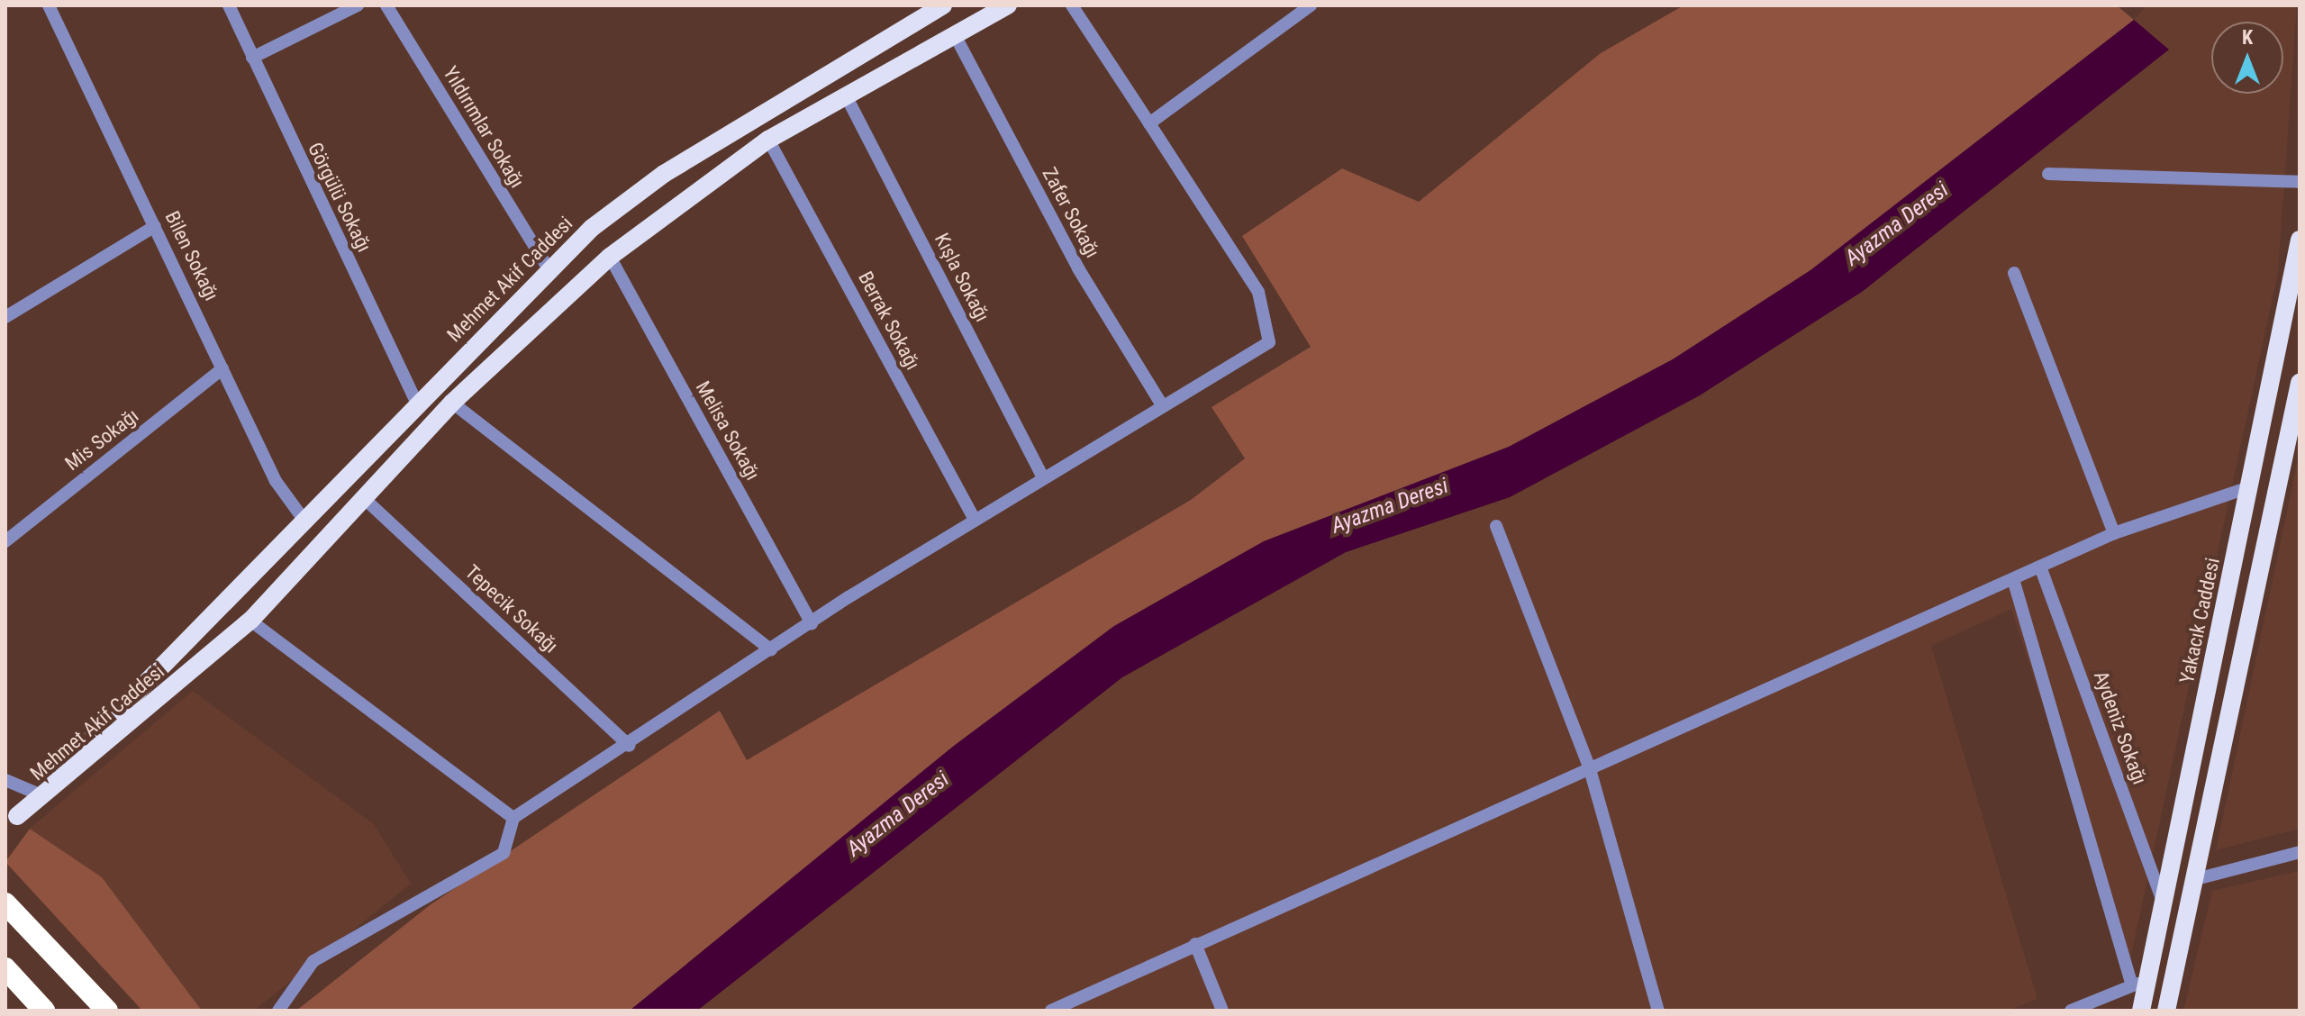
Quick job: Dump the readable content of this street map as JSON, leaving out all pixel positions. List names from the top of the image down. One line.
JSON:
{"streets":{"main road":["Mehmet Akif Caddesi","Yakacık Caddesi"],"street":["Yıldırımlar Sokağı","Görgülü Sokağı","Zafer Sokağı","Bilen Sokağı","Kışla Sokağı","Berrak Sokağı","Melisa Sokağı","Mis Sokağı","Tepecik Sokağı","Aydeniz Sokağı"]},"crossings":[["Yıldırımlar Sokağı","Mehmet Akif Caddesi"],["Görgülü Sokağı","Mehmet Akif Caddesi"],["Zafer Sokağı","Mehmet Akif Caddesi"],["Bilen Sokağı","Mehmet Akif Caddesi"],["Bilen Sokağı","Mis Sokağı"],["Kışla Sokağı","Mehmet Akif Caddesi"],["Mehmet Akif Caddesi","Berrak Sokağı"],["Mehmet Akif Caddesi","Melisa Sokağı"],["Mehmet Akif Caddesi","Tepecik Sokağı"],["Yakacık Caddesi","Aydeniz Sokağı"]],"water":["Ayazma Deresi"],"north":"top"}
